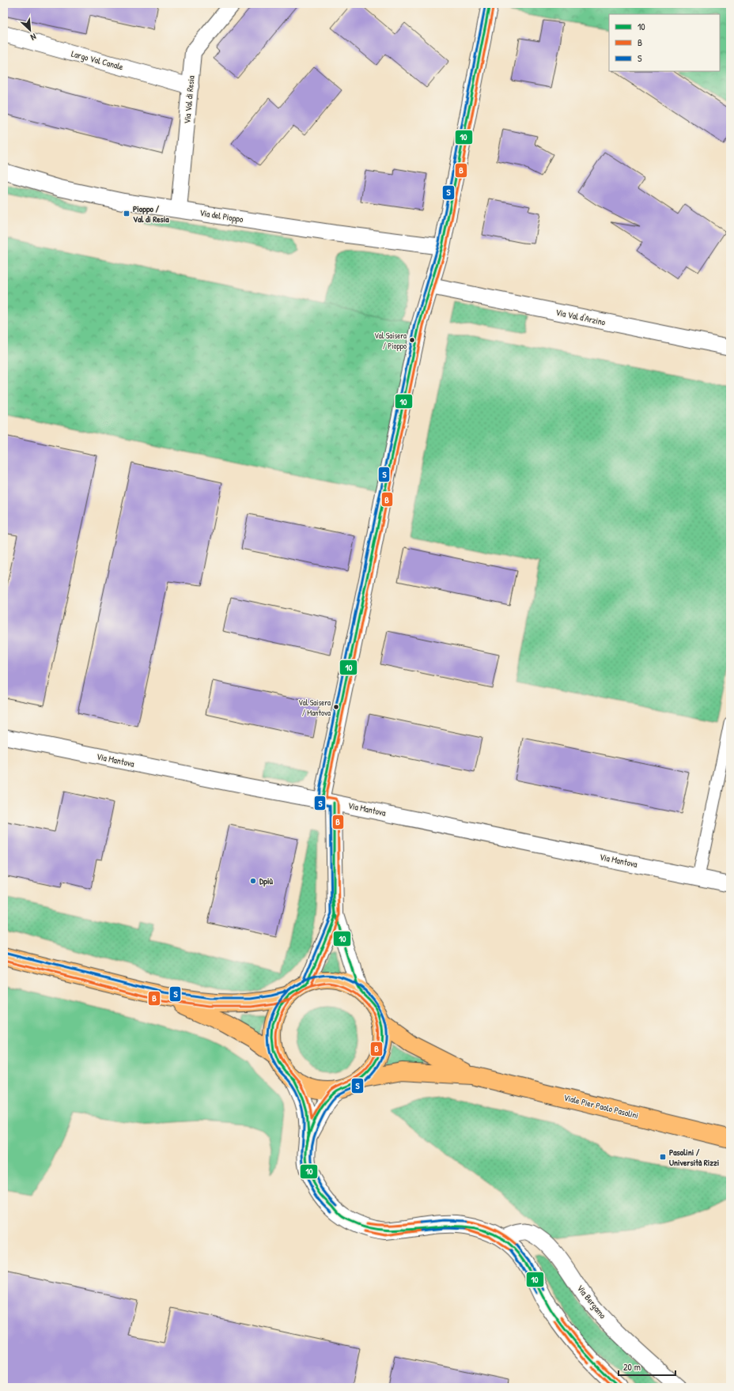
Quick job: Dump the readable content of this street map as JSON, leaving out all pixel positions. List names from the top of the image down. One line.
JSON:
{"streets":{"main road":["Viale Pier Paolo Pasolini"],"street":["Largo Val Canale","Via Val di Resia","Via del Pioppo","Via Val d'Arzino","Via Mantova","Via Bergamo"]},"crossings":[["Largo Val Canale","Via Val di Resia"],["Via Val di Resia","Via del Pioppo"]],"places":{"transit":["Pioppo / Val di Resia","Pasolini / Università Rizzi"],"other":["Val Saisera / Pioppo","Val Saisera / Mantova","Dpiù"]},"lines":["transit line 10","transit line S","transit line B"],"legend":["10","B","S"],"scale_bar":"20 m","north":"bottom right"}
